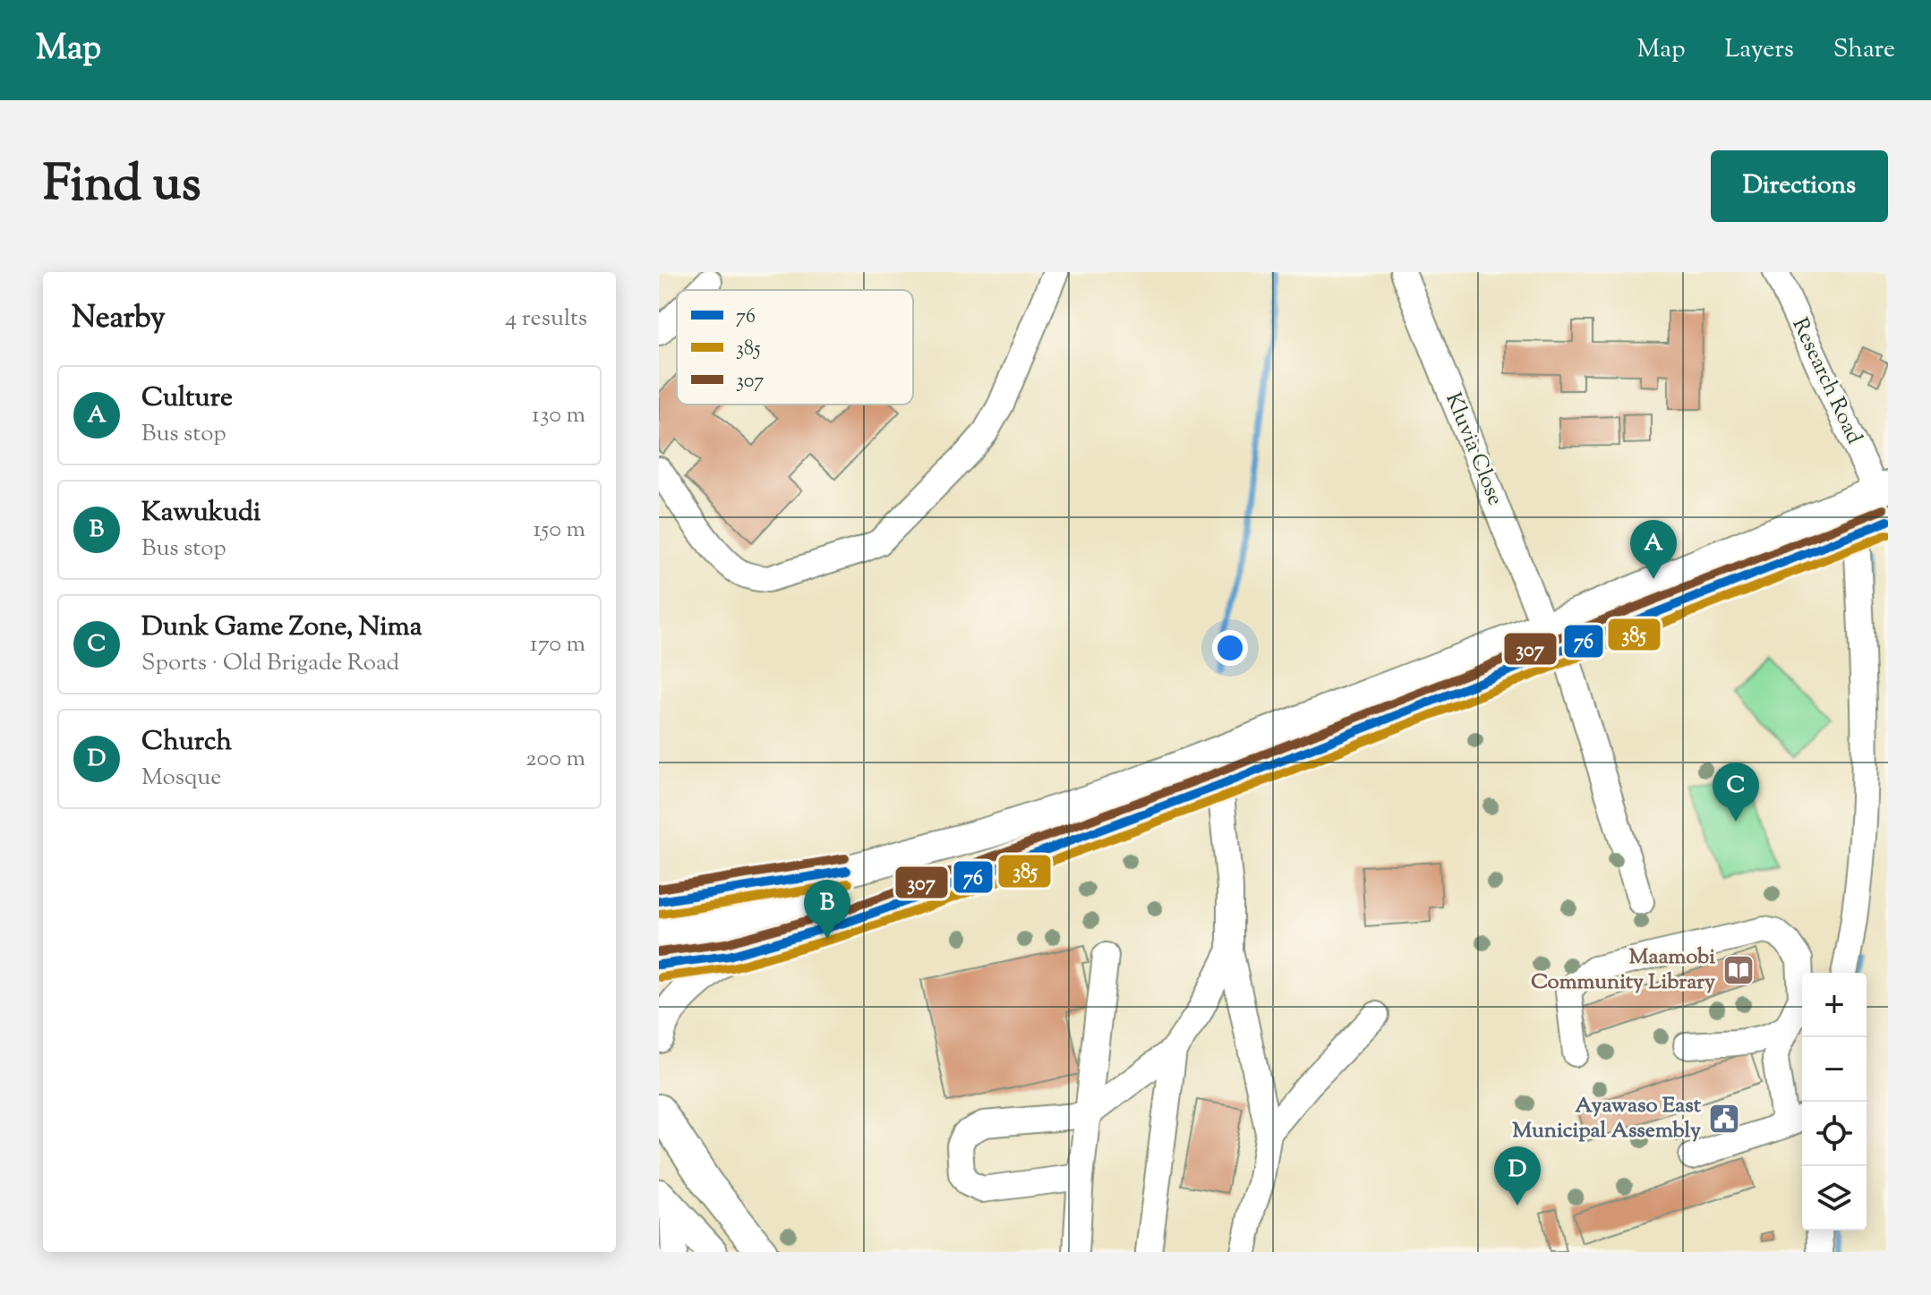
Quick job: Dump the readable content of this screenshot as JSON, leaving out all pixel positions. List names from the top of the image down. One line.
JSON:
{"streets":{"street":["Research Road","Kluvia Close"]},"places":{"library":["Maamobi Community Library"],"public building":["Ayawaso East Municipal Assembly"]},"lines":["transit line 307","transit line 76","transit line 385"],"legend":["76","385","307"],"page":{"header":"Map","nav":["Map","Layers","Share"],"title":"Find us","buttons":"Directions","heading":["Nearby","4 results"],"list":[{"mark":"A","name":"Culture","note":"Bus stop","value":"130 m"},{"mark":"B","name":"Kawukudi","note":"Bus stop","value":"150 m"},{"mark":"C","name":"Dunk Game Zone, Nima","note":"Sports · Old Brigade Road","value":"170 m"},{"mark":"D","name":"Church","note":"Mosque","value":"200 m"}],"pins":["A","C","B","D"],"map_buttons":["+","−"]}}
